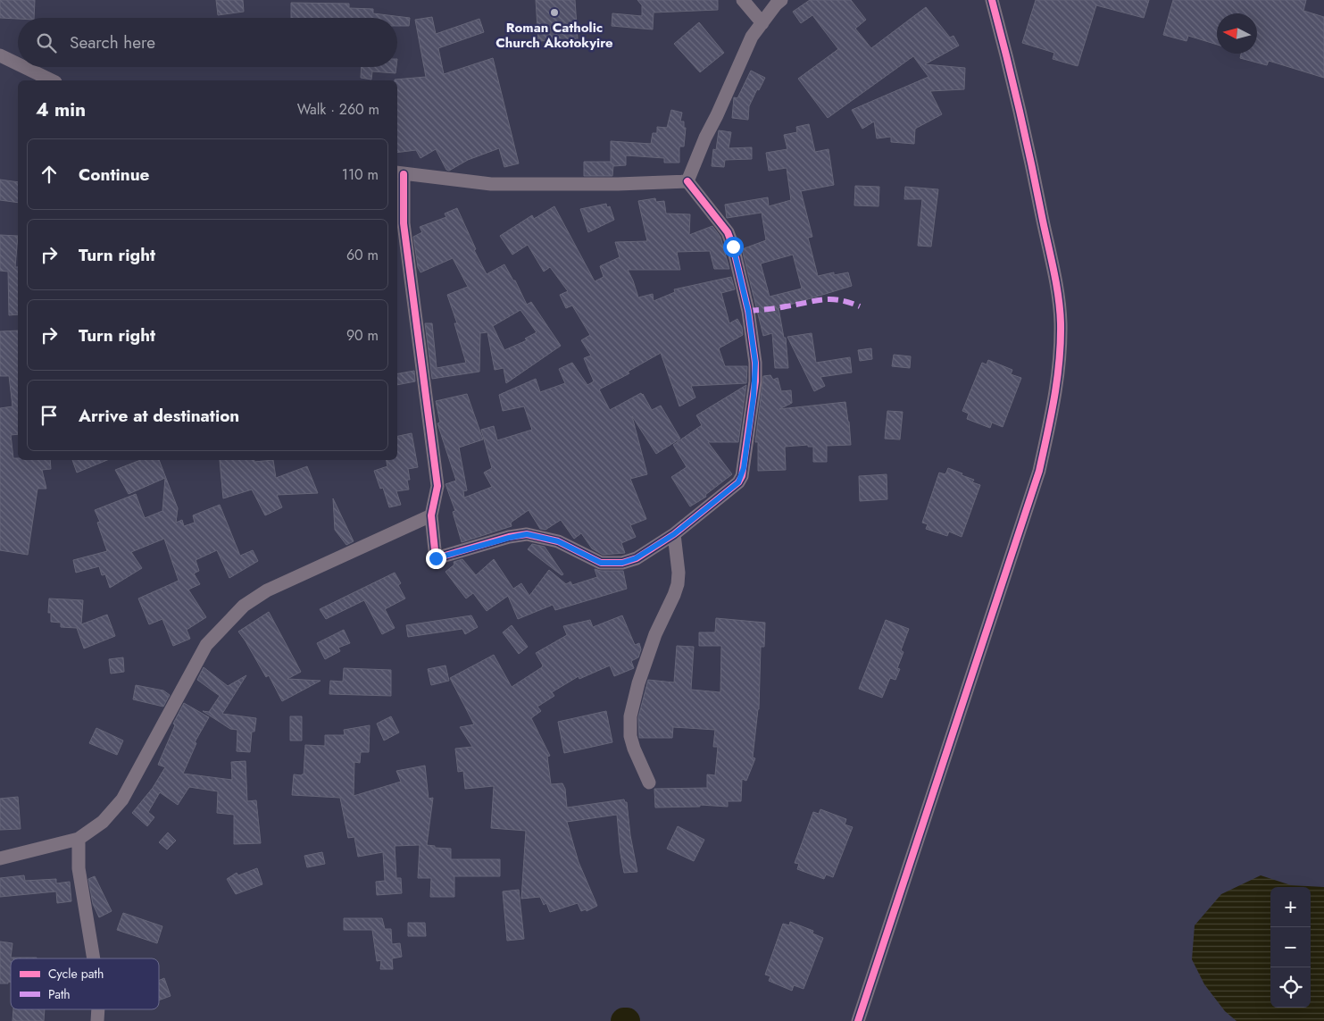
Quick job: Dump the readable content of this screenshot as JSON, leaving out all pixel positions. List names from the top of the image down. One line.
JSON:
{"places":["Roman Catholic Church Akotokyire"],"legend":["Cycle path","Path"],"north":"left","page":{"search":"Search here","heading":["4 min","Walk · 260 m"],"list":[["Continue","110 m"],["Turn right","60 m"],["Turn right","90 m"],"Arrive at destination"],"map_buttons":["+","−"]}}
